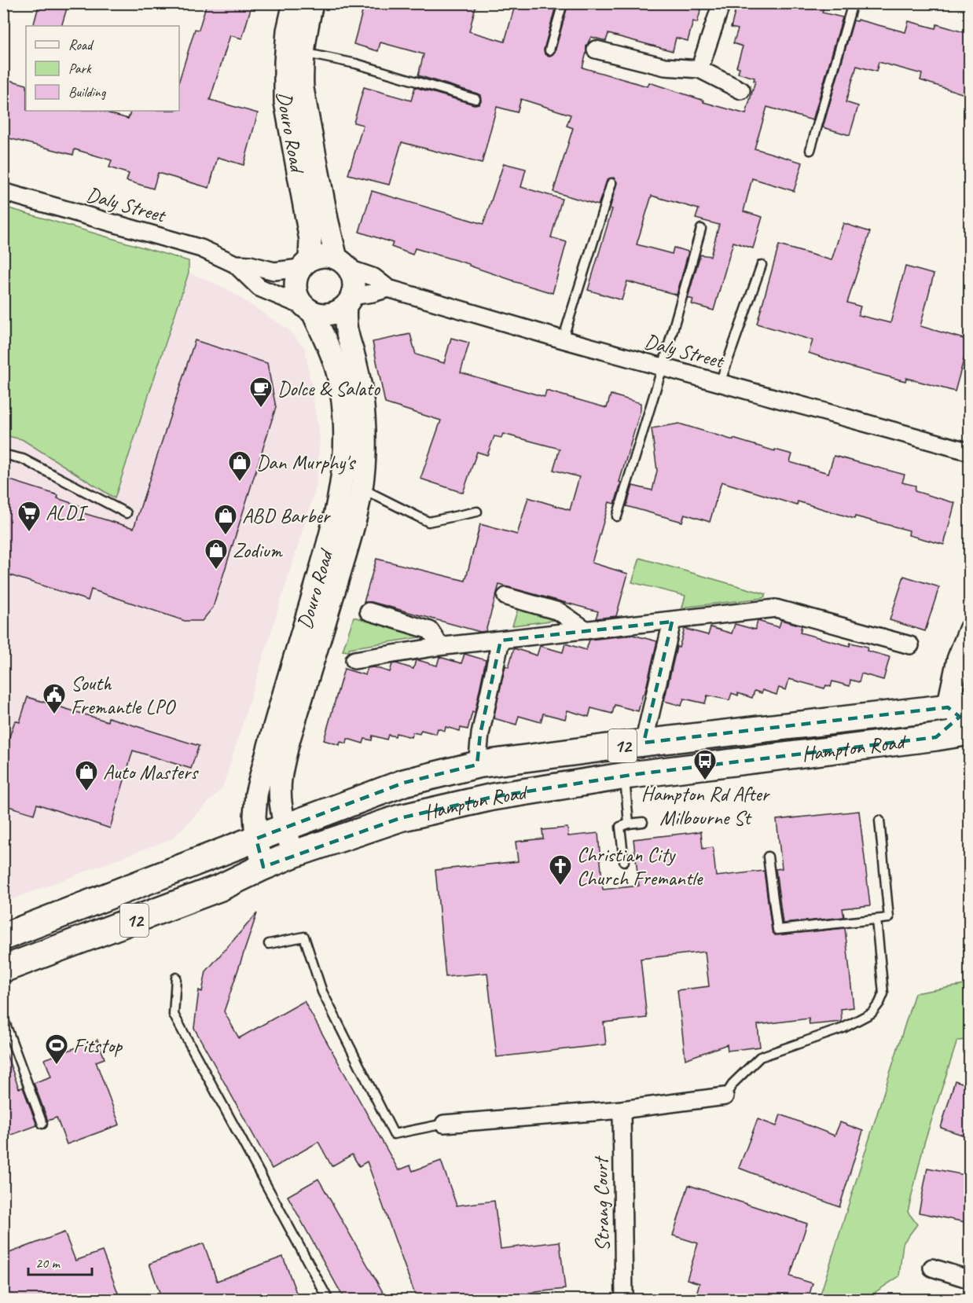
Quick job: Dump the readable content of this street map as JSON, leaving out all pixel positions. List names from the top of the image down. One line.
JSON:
{"streets":{"main road":["12","Hampton Road"],"street":["Douro Road","Daly Street","Strang Court"]},"crossings":[["Douro Road","Daly Street"],["Douro Road","Hampton Road"]],"places":{"cafe":["Dolce & Salato"],"shop":["Dan Murphy's","ABD Barber","Zodium","Auto Masters"],"supermarket":["ALDI"],"public building":["South Fremantle LPO"],"bus stop":["Hampton Rd After Milbourne St"],"church":["Christian City Church Fremantle"],"sports":["Fitstop"]},"legend":["Road","Park","Building"],"scale_bar":"20 m"}
